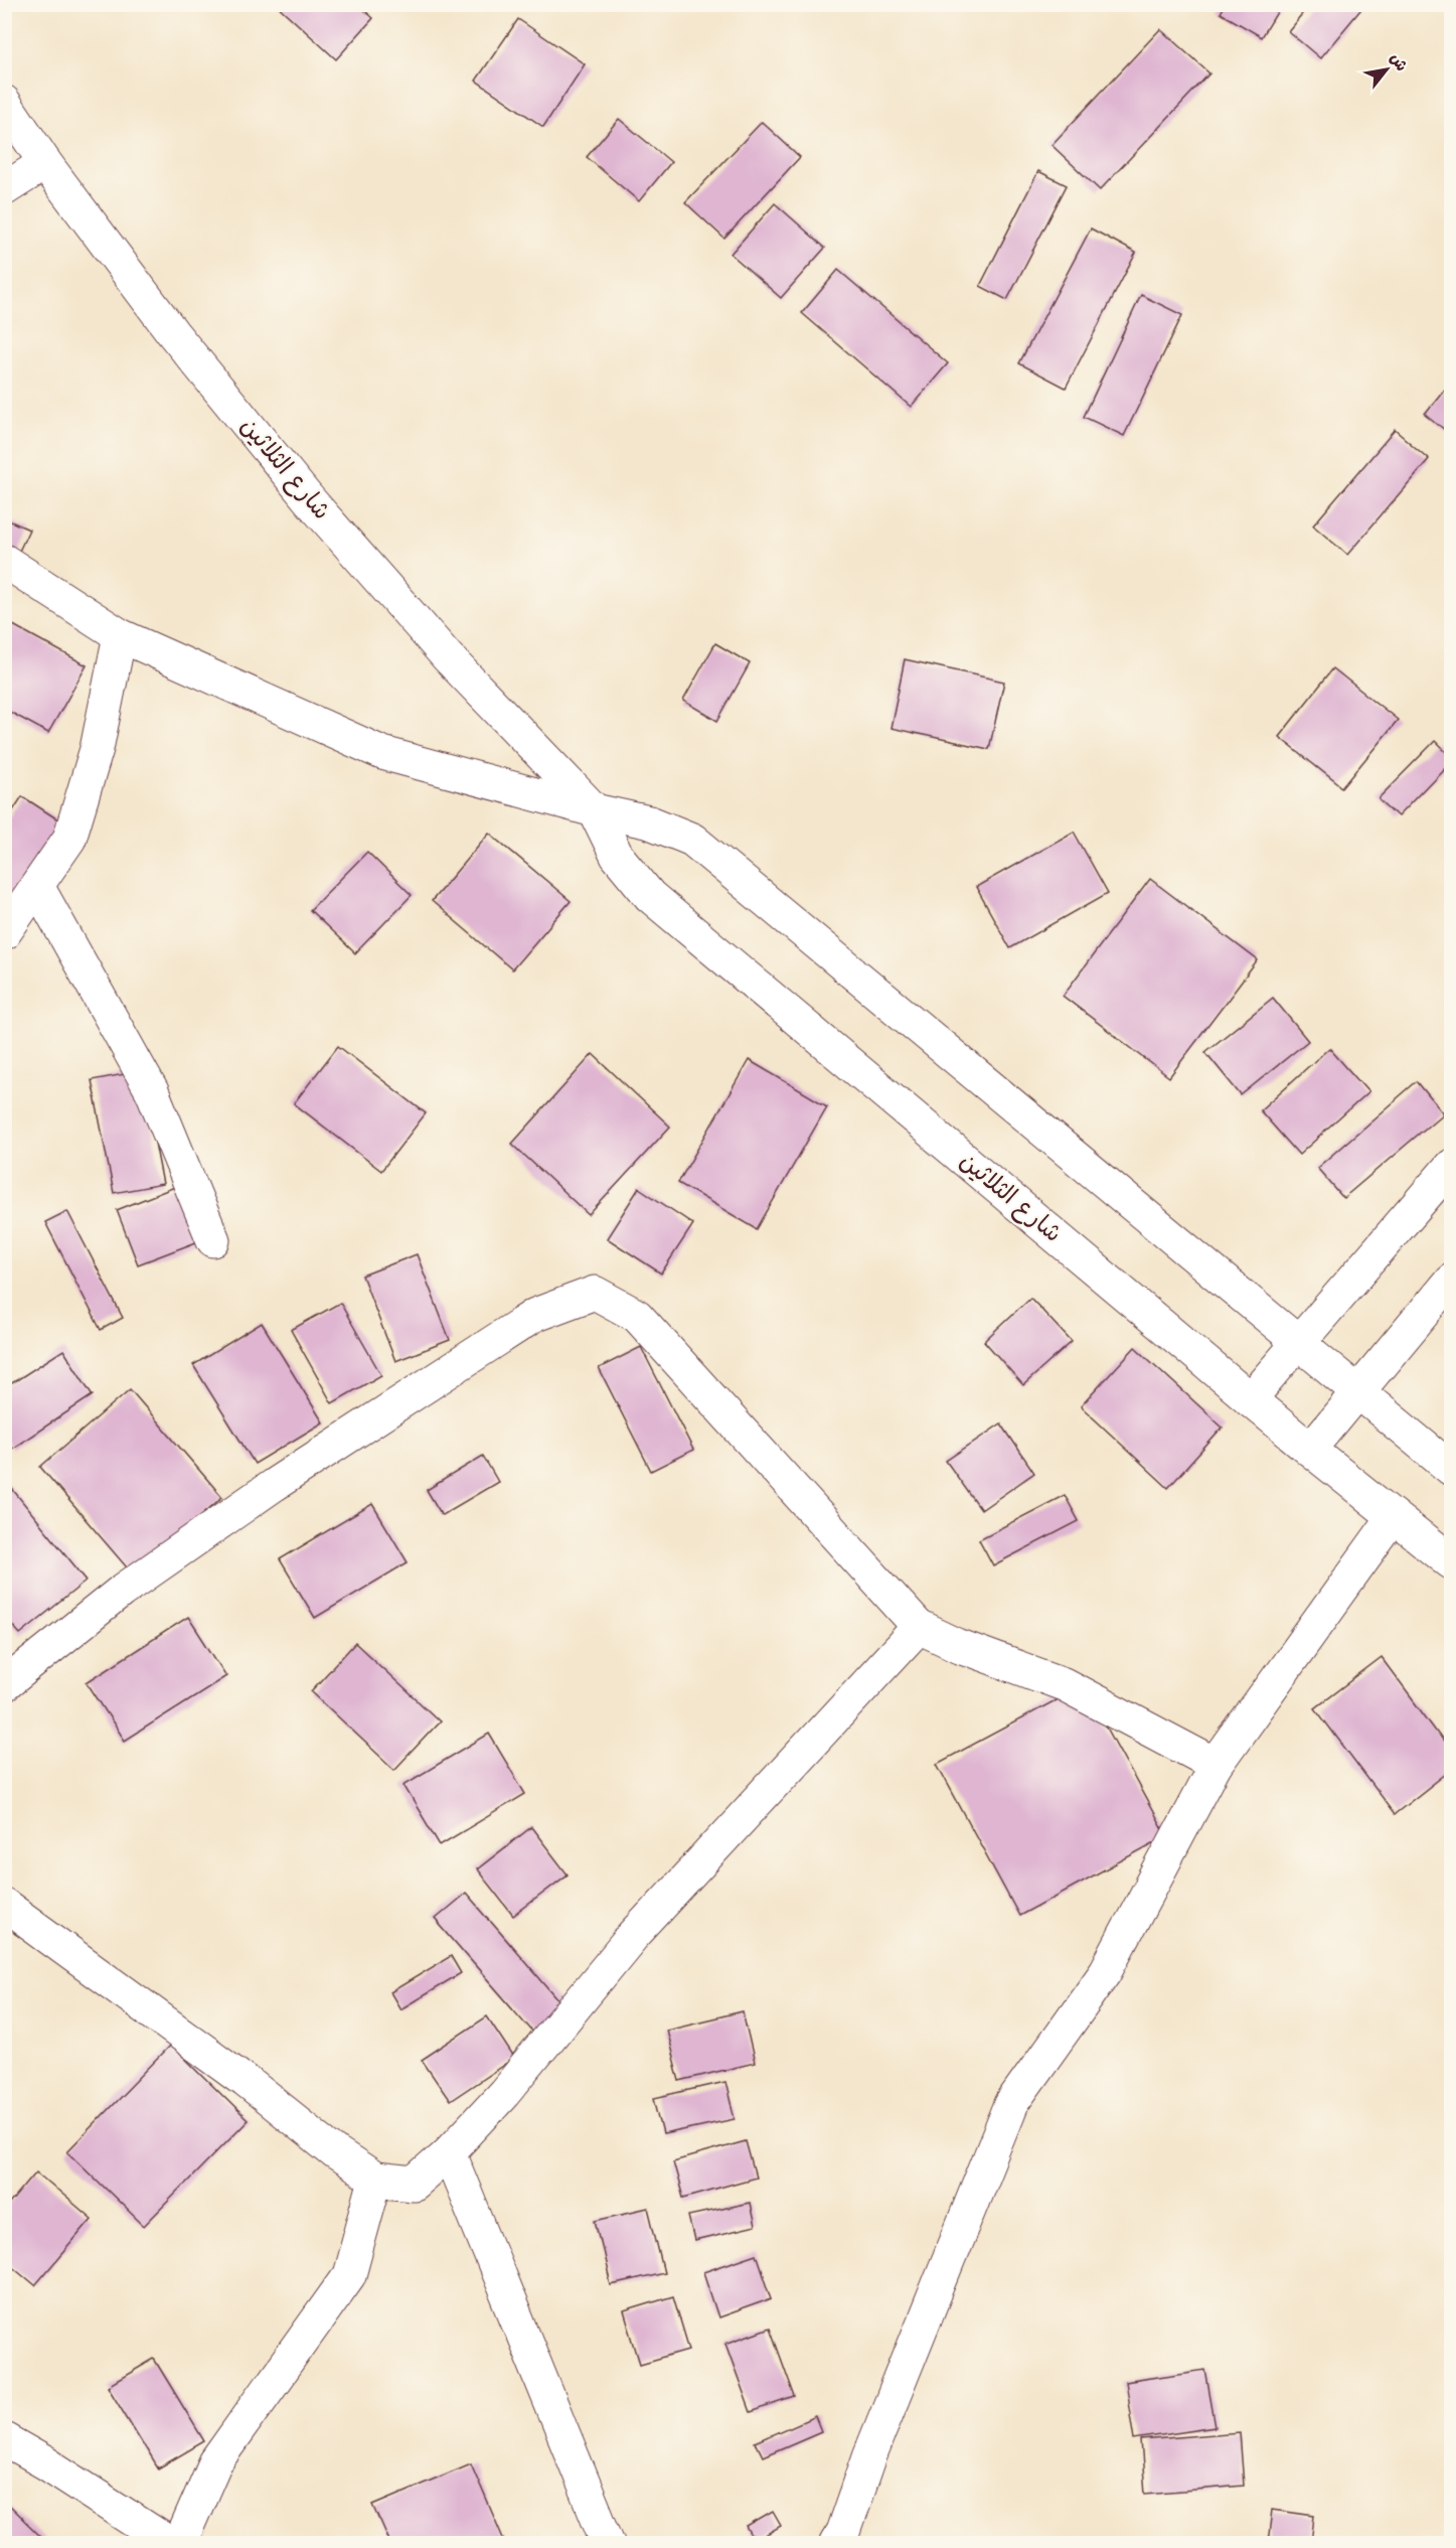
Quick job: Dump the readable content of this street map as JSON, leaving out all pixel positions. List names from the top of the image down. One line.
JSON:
{"streets":{"street":["شارع الثلاثين"]},"north":"top right"}
